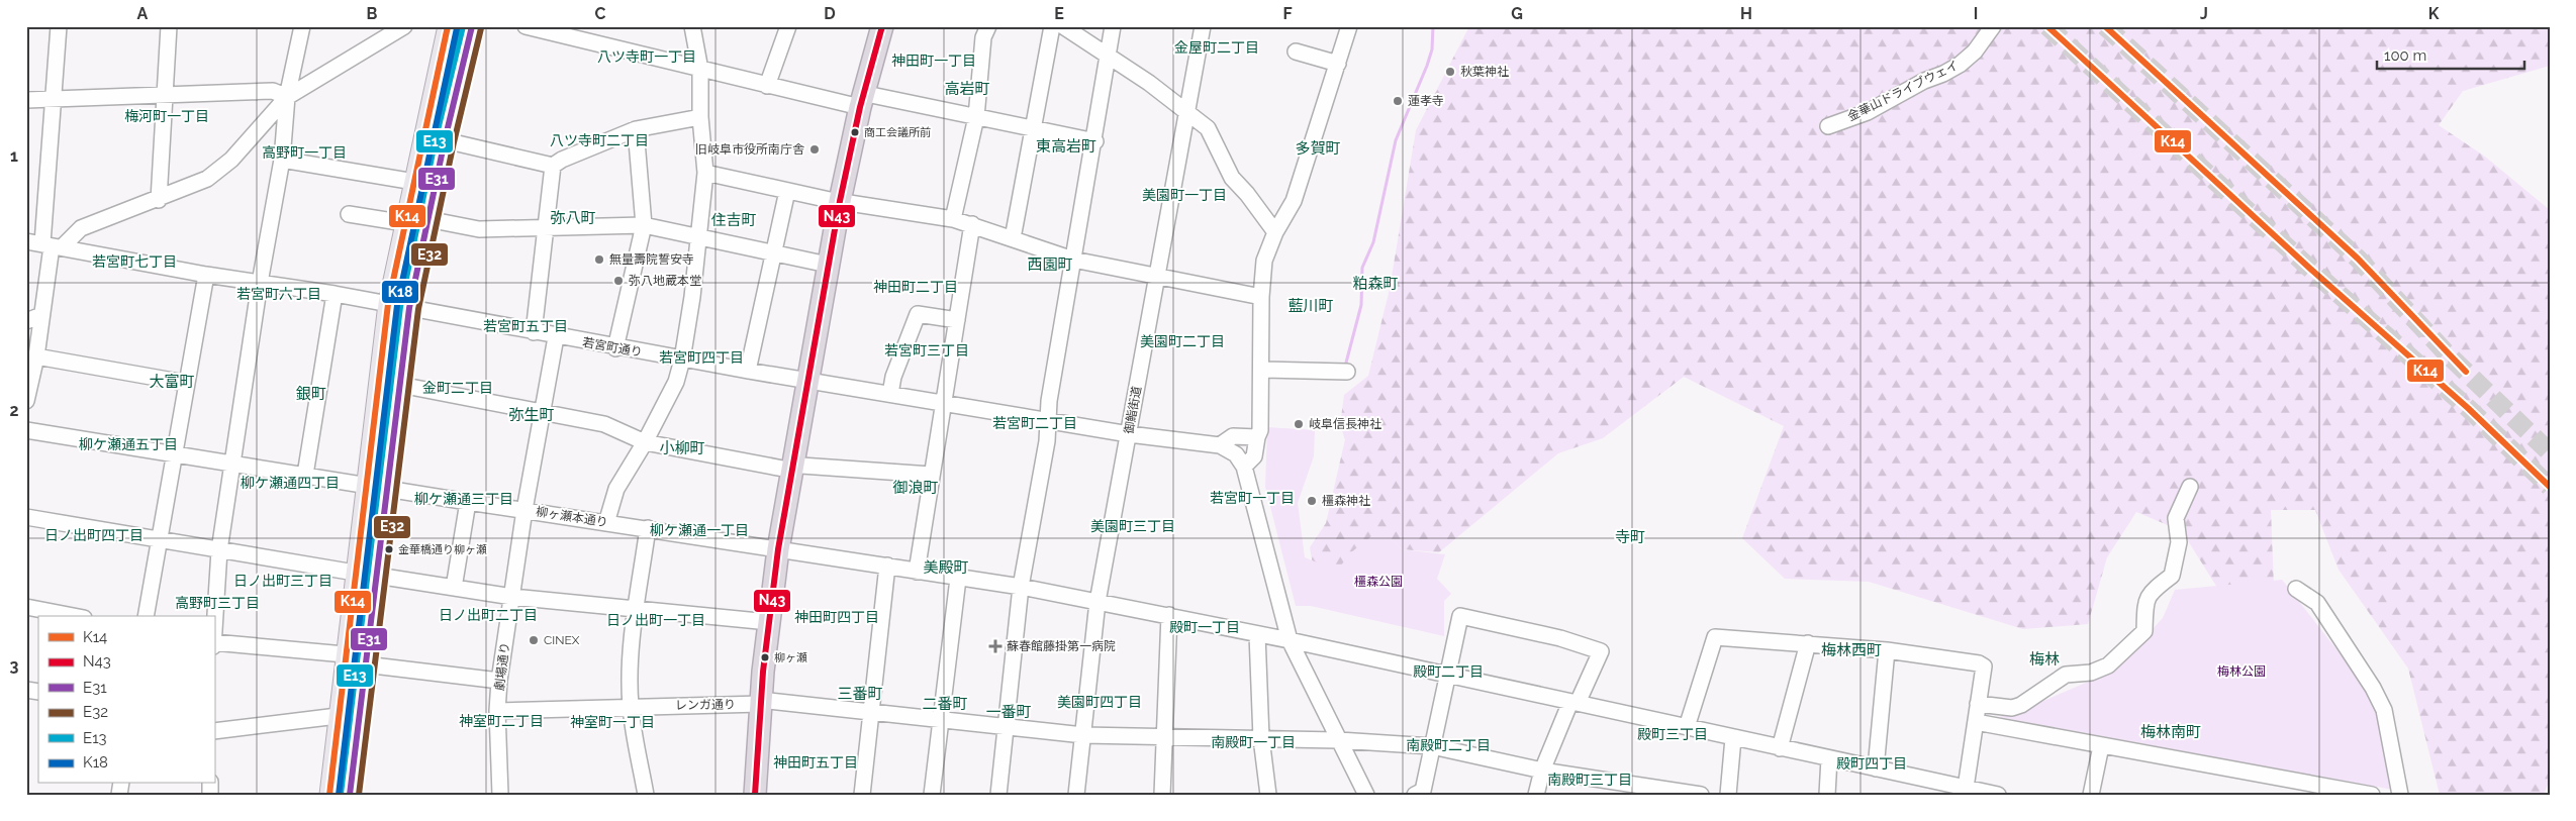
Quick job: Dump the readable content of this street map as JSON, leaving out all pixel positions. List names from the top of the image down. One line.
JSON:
{"streets":{"street":["金華山ドライブウェイ","若宮町通り","御鮨街道","柳ヶ瀬本通り","劇場通り","レンガ通り"]},"crossings":[["若宮町通り","御鮨街道"],["若宮町通り","劇場通り"],["御鮨街道","柳ヶ瀬本通り"],["御鮨街道","レンガ通り"],["柳ヶ瀬本通り","劇場通り"],["劇場通り","レンガ通り"]],"districts":["金屋町二丁目","八ツ寺町一丁目","神田町一丁目","高岩町","梅河町一丁目","八ツ寺町二丁目","東高岩町","多賀町","高野町一丁目","美園町一丁目","弥八町","住吉町","若宮町七丁目","西園町","粕森町","神田町二丁目","若宮町六丁目","藍川町","若宮町五丁目","美園町二丁目","若宮町三丁目","若宮町四丁目","大富町","金町二丁目","銀町","弥生町","若宮町二丁目","柳ケ瀬通五丁目","小柳町","柳ケ瀬通四丁目","御浪町","若宮町一丁目","柳ケ瀬通三丁目","美園町三丁目","柳ケ瀬通一丁目","日ノ出町四丁目","寺町","美殿町","日ノ出町三丁目","高野町三丁目","日ノ出町二丁目","神田町四丁目","日ノ出町一丁目","殿町一丁目","梅林西町","梅林","殿町二丁目","三番町","美園町四丁目","二番町","一番町","神室町二丁目","神室町一丁目","梅林南町","殿町三丁目","南殿町一丁目","南殿町二丁目","神田町五丁目","殿町四丁目","南殿町三丁目"],"parks":["橿森公園","梅林公園"],"places":{"other":["秋葉神社","蓮孝寺","商工会議所前","旧岐阜市役所南庁舎","無量壽院誓安寺","弥八地蔵本堂","岐阜信長神社","橿森神社","金華橋通り柳ヶ瀬","CINEX","柳ヶ瀬"],"health":["蘇春館藤掛第一病院"]},"lines":["transit line K14","transit line N43","transit line E31","transit line E13","transit line E32","transit line K18"],"legend":["K14","N43","E31","E32","E13","K18"],"scale_bar":"100 m","grid":{"columns":["A","B","C","D","E","F","G","H","I","J","K"],"rows":["1","2","3"]}}
